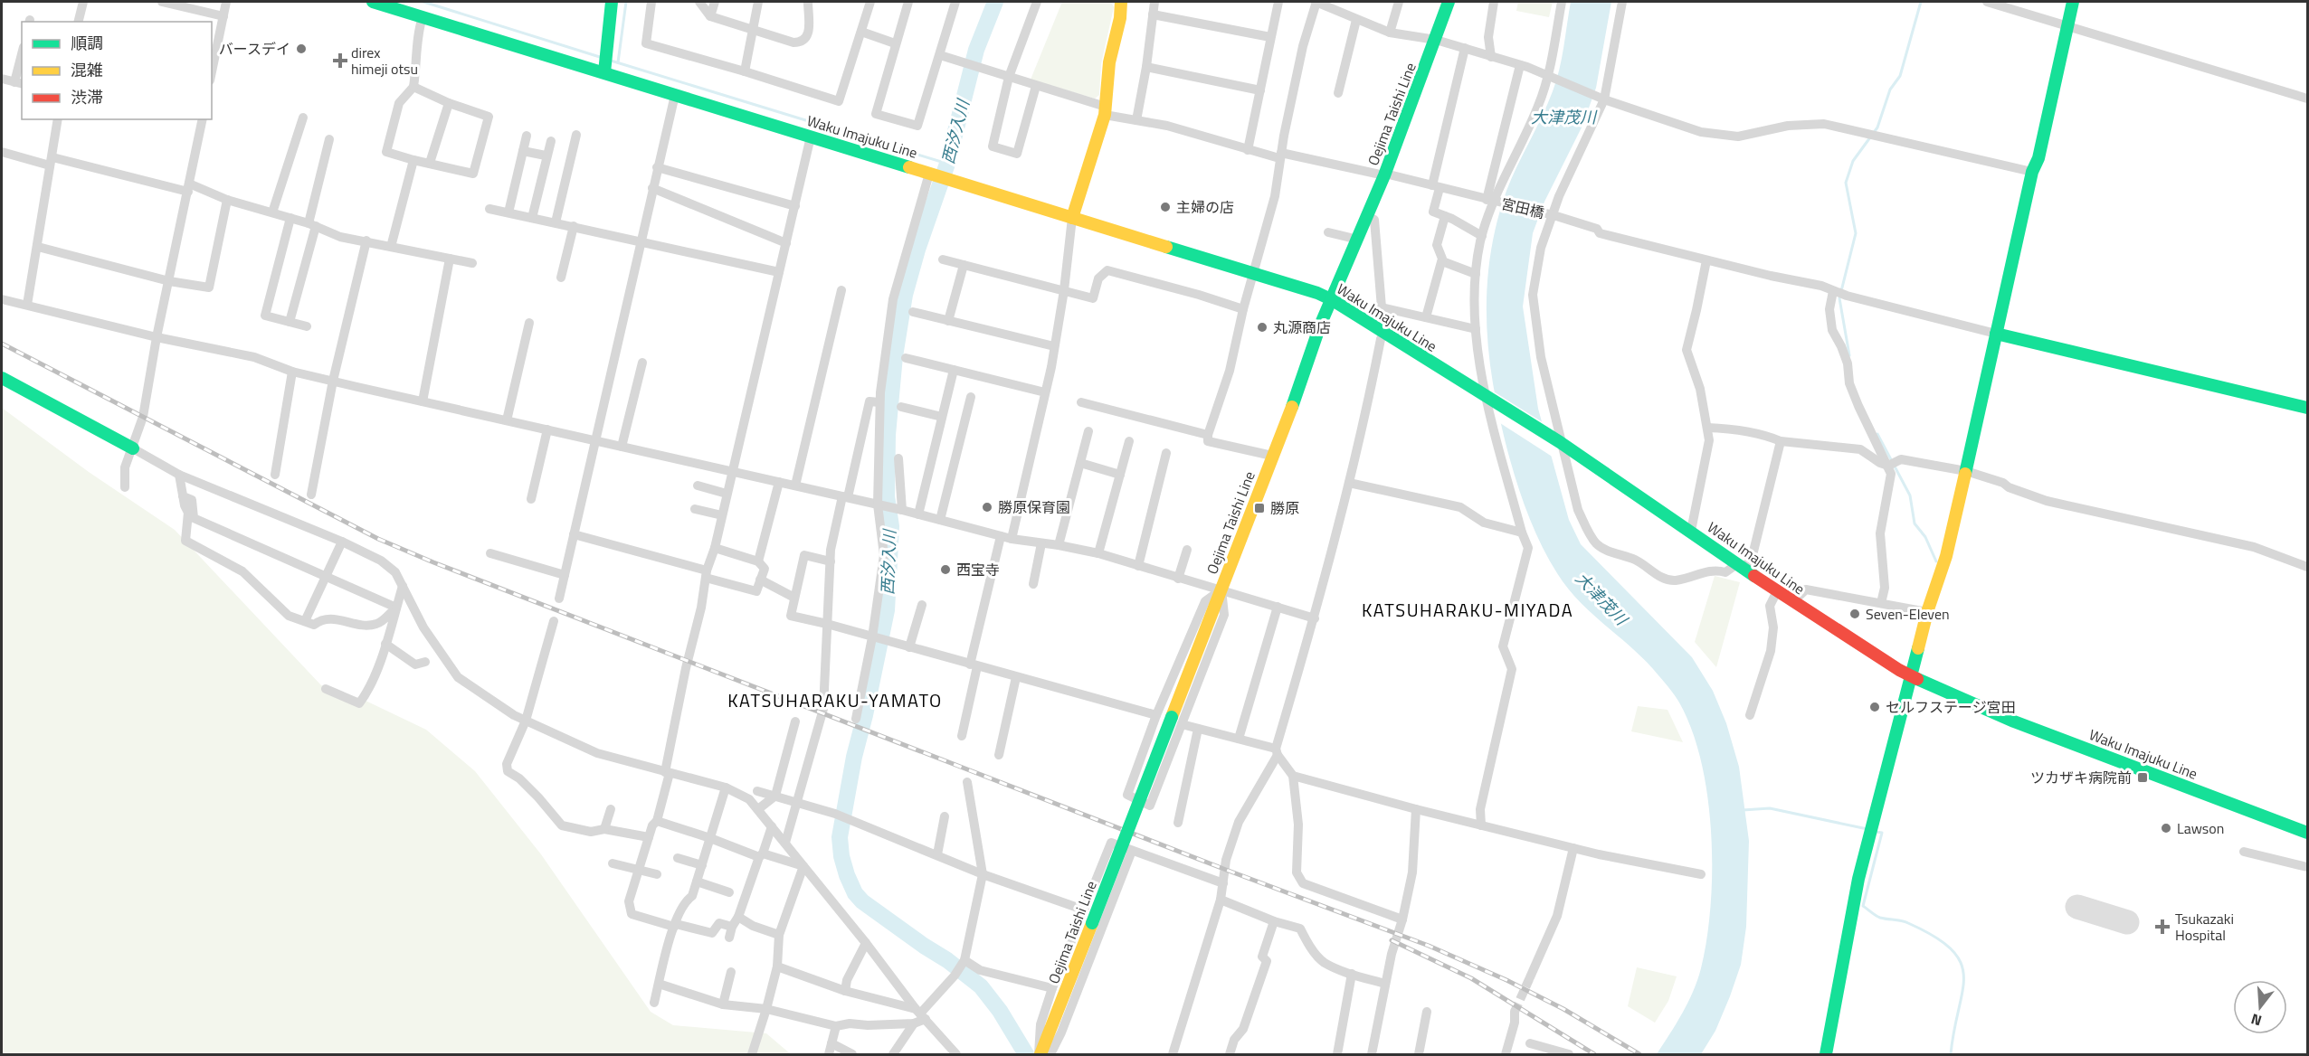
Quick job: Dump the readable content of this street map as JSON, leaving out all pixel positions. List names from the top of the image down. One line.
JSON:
{"streets":{"main road":["Oejima Taishi Line","Waku Imajuku Line"],"street":["宮田橋"]},"crossings":[["Oejima Taishi Line","Waku Imajuku Line"],["Oejima Taishi Line","宮田橋"]],"districts":["KATSUHARAKU-MIYADA","KATSUHARAKU-YAMATO"],"water":["大津茂川","西汐入川"],"places":{"other":["バースデイ","主婦の店","丸源商店","勝原保育園","西宝寺","Seven-Eleven","セルフステージ宮田","Lawson"],"health":["direx himeji otsu","Tsukazaki Hospital"],"transit":["勝原","ツカザキ病院前"]},"legend":["順調","混雑","渋滞"],"north":"bottom"}
